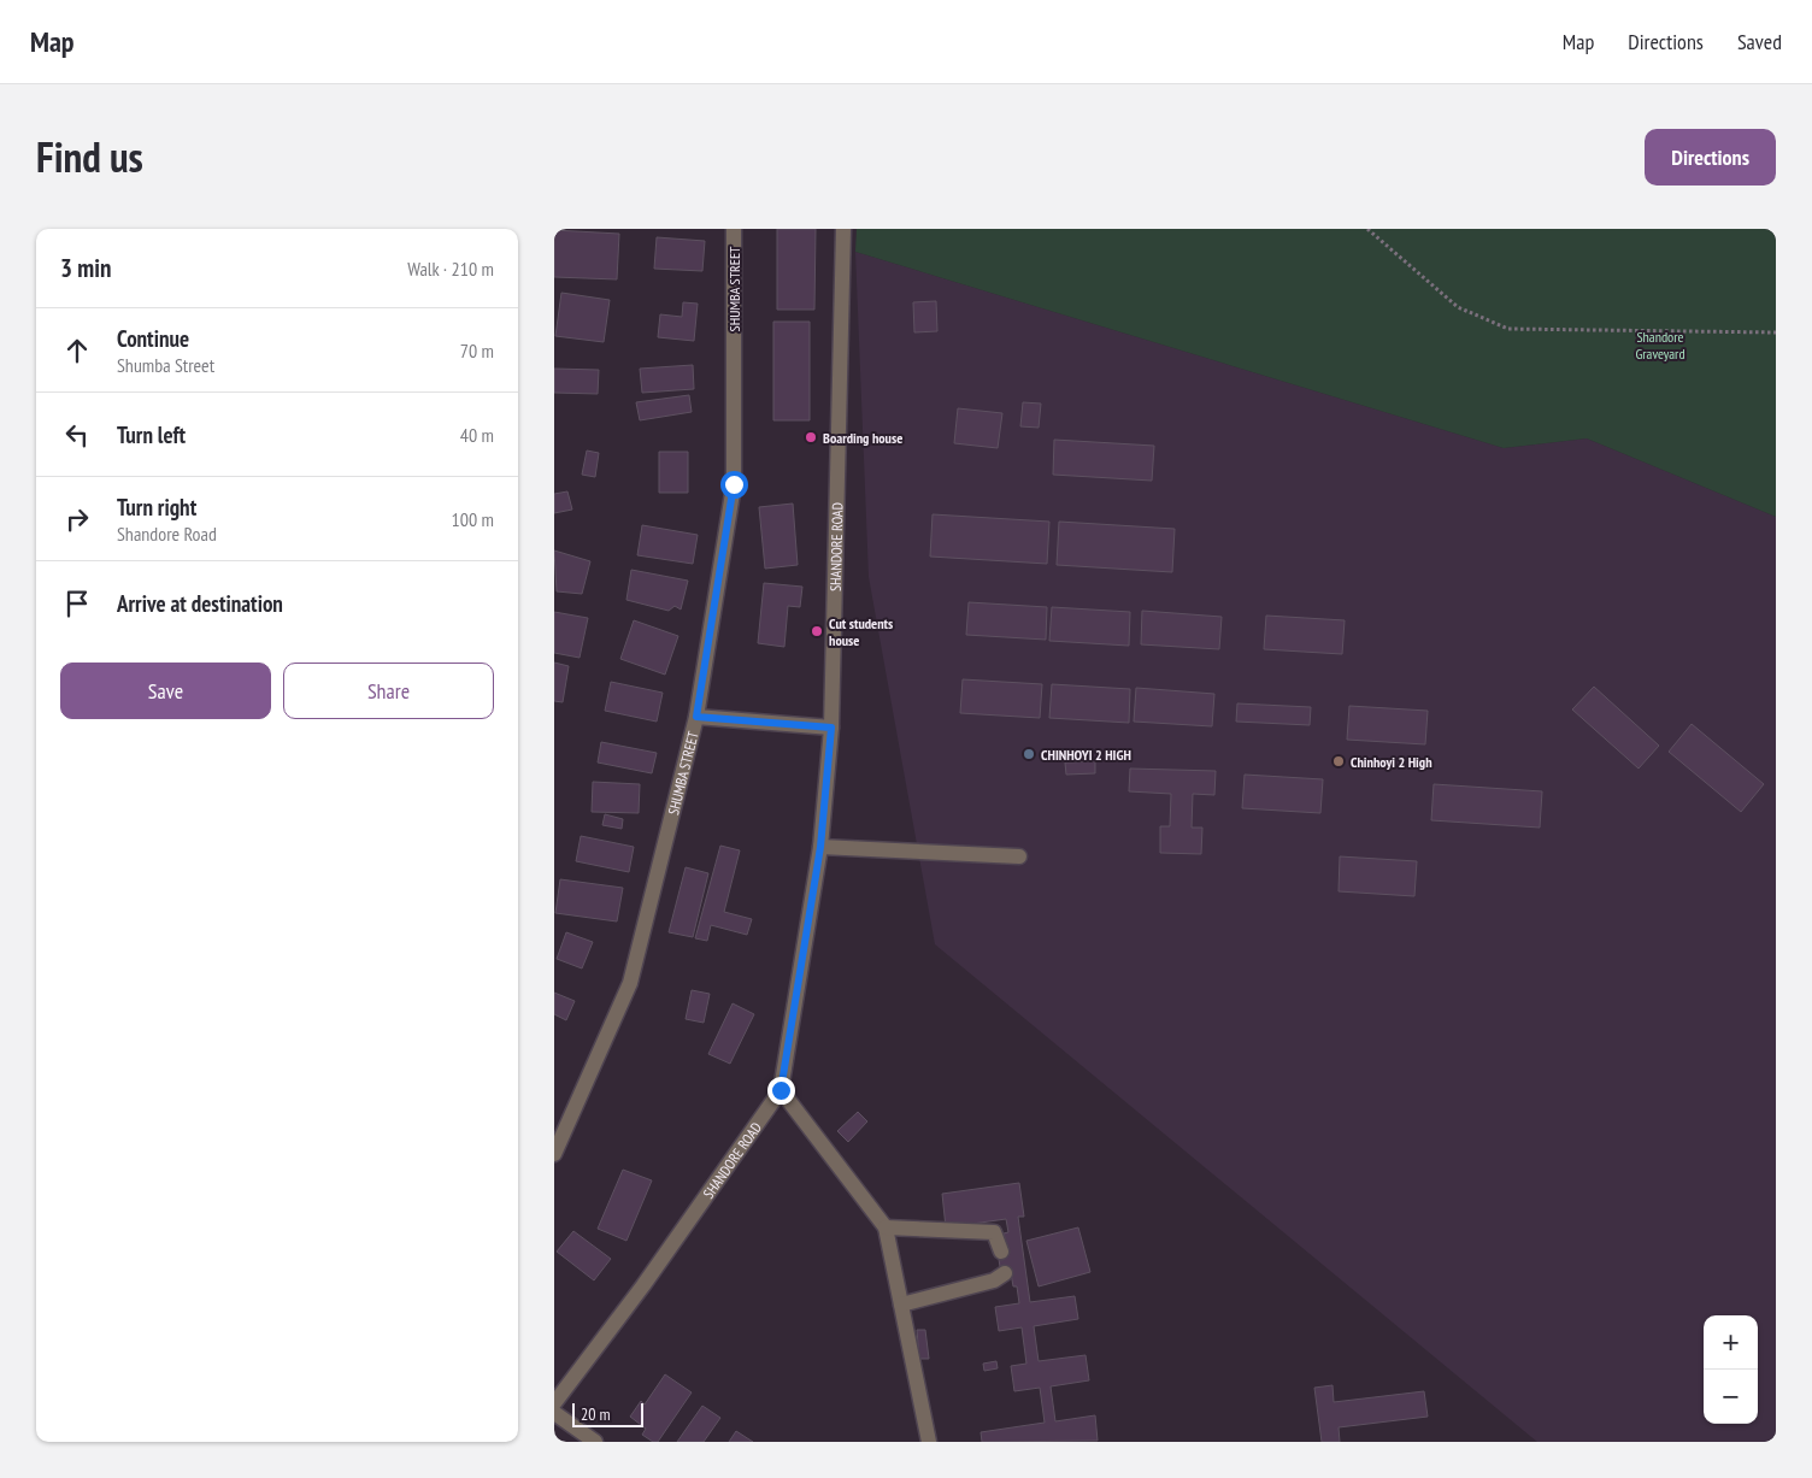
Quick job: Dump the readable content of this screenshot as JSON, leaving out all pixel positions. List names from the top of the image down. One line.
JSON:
{"streets":{"street":["SHUMBA STREET","SHANDORE ROAD"]},"parks":["Shandore Graveyard"],"places":["Boarding house","Cut students house","CHINHOYI 2 HIGH","Chinhoyi 2 High"],"scale_bar":"20 m","page":{"header":"Map","nav":["Map","Directions","Saved"],"title":"Find us","buttons":["Directions",["Save","Share"]],"heading":["3 min","Walk · 210 m"],"list":[["Continue","Shumba Street","70 m"],["Turn left","40 m"],["Turn right","Shandore Road","100 m"],"Arrive at destination"],"map_buttons":["+","−"],"scale":"20 m"}}
